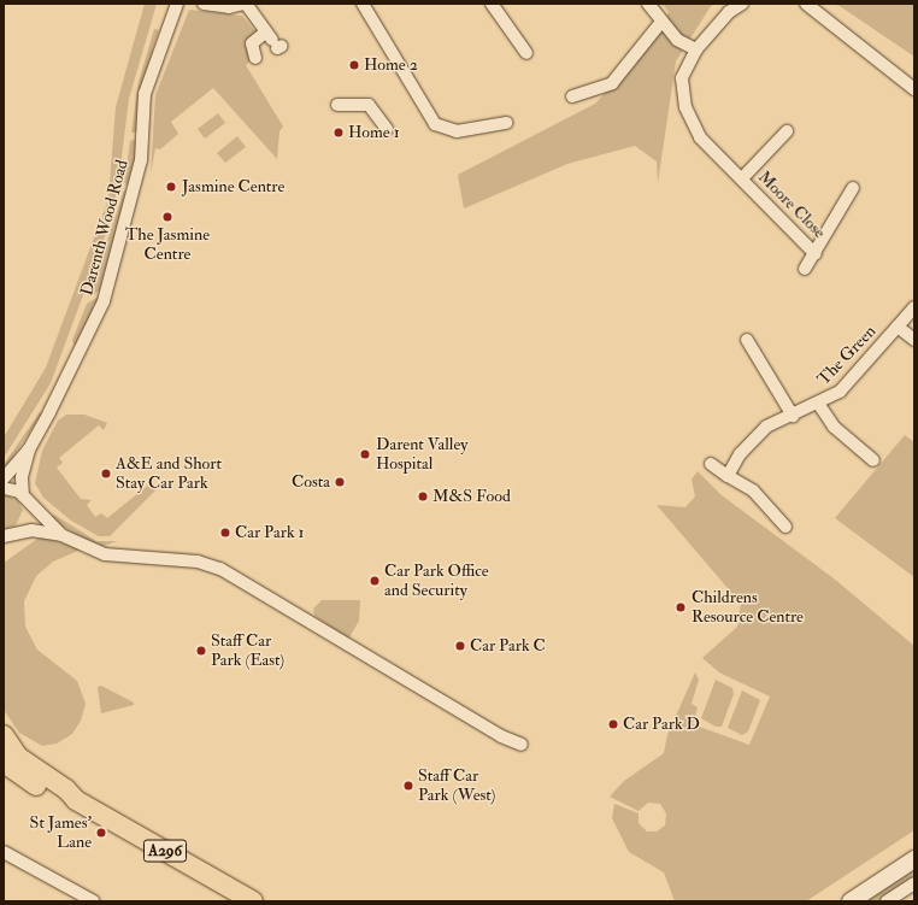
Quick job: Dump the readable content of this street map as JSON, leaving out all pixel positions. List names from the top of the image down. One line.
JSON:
{"streets":{"main road":["A296"],"street":["Moore Close","Darenth Wood Road","The Green"]},"places":["Home 2","Home 1","Jasmine Centre","The Jasmine Centre","Darent Valley Hospital","A&E and Short Stay Car Park","Costa","M&S Food","Car Park 1","Car Park Office and Security","Childrens Resource Centre","Car Park C","Staff Car Park (East)","Car Park D","Staff Car Park (West)","St James' Lane"]}
